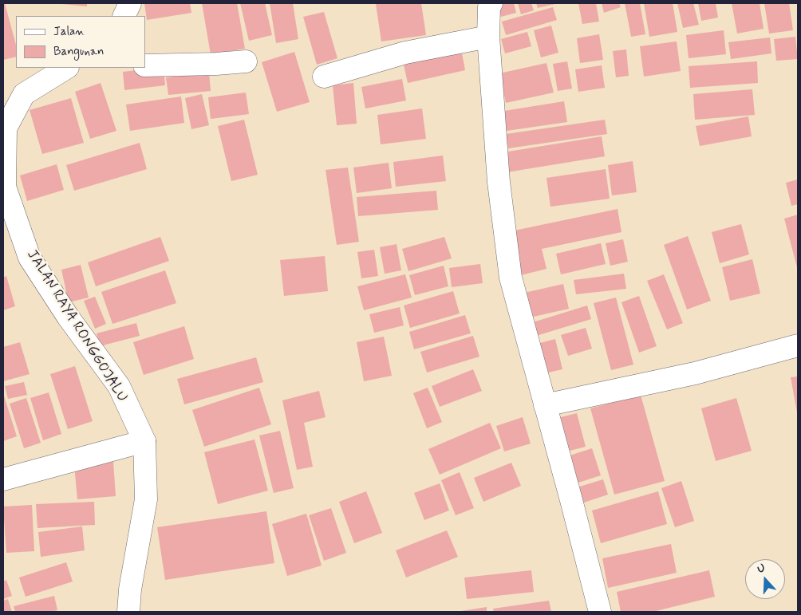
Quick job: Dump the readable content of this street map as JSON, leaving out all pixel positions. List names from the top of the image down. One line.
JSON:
{"streets":{"street":["JALAN RAYA RONGGOJALU"]},"legend":["Jalan","Bangunan"],"north":"top"}
